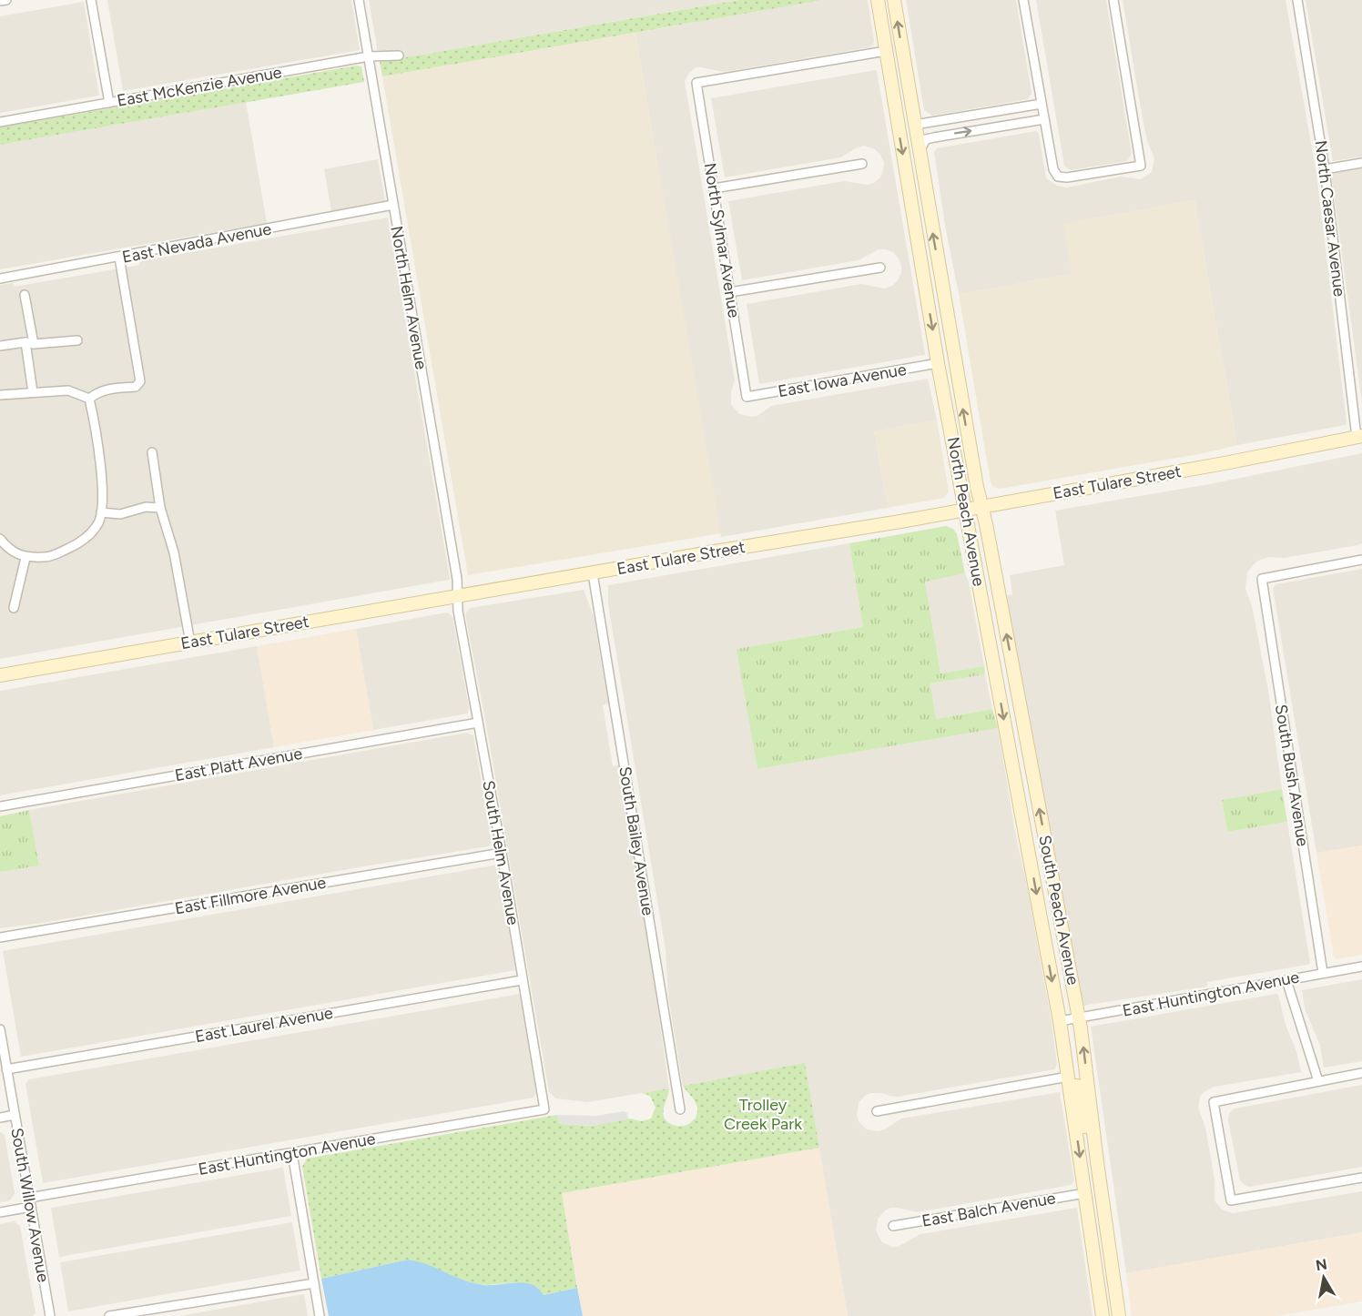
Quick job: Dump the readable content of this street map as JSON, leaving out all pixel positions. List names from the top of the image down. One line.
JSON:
{"streets":{"main road":["East Tulare Street","North Peach Avenue","South Peach Avenue"],"street":["East McKenzie Avenue","North Caesar Avenue","North Sylmar Avenue","East Nevada Avenue","North Helm Avenue","East Iowa Avenue","East Platt Avenue","South Bush Avenue","South Bailey Avenue","South Helm Avenue","East Fillmore Avenue","East Huntington Avenue","East Laurel Avenue","South Willow Avenue","East Balch Avenue"]},"crossings":[["East McKenzie Avenue","North Helm Avenue"],["North Caesar Avenue","East Tulare Street"],["North Sylmar Avenue","East Iowa Avenue"],["North Sylmar Avenue","North Peach Avenue"],["East Nevada Avenue","North Helm Avenue"],["North Helm Avenue","East Tulare Street"],["North Helm Avenue","South Helm Avenue"],["East Iowa Avenue","North Peach Avenue"],["East Tulare Street","North Peach Avenue"],["East Tulare Street","South Bailey Avenue"],["East Tulare Street","South Helm Avenue"],["East Tulare Street","South Peach Avenue"],["North Peach Avenue","South Peach Avenue"],["North Peach Avenue","East Huntington Avenue"],["East Platt Avenue","South Helm Avenue"],["South Bush Avenue","East Huntington Avenue"],["South Helm Avenue","East Fillmore Avenue"],["South Helm Avenue","East Huntington Avenue"],["South Helm Avenue","East Laurel Avenue"],["South Peach Avenue","East Huntington Avenue"],["East Huntington Avenue","South Willow Avenue"],["East Laurel Avenue","South Willow Avenue"]],"parks":["Trolley Creek Park"],"north":"top"}
